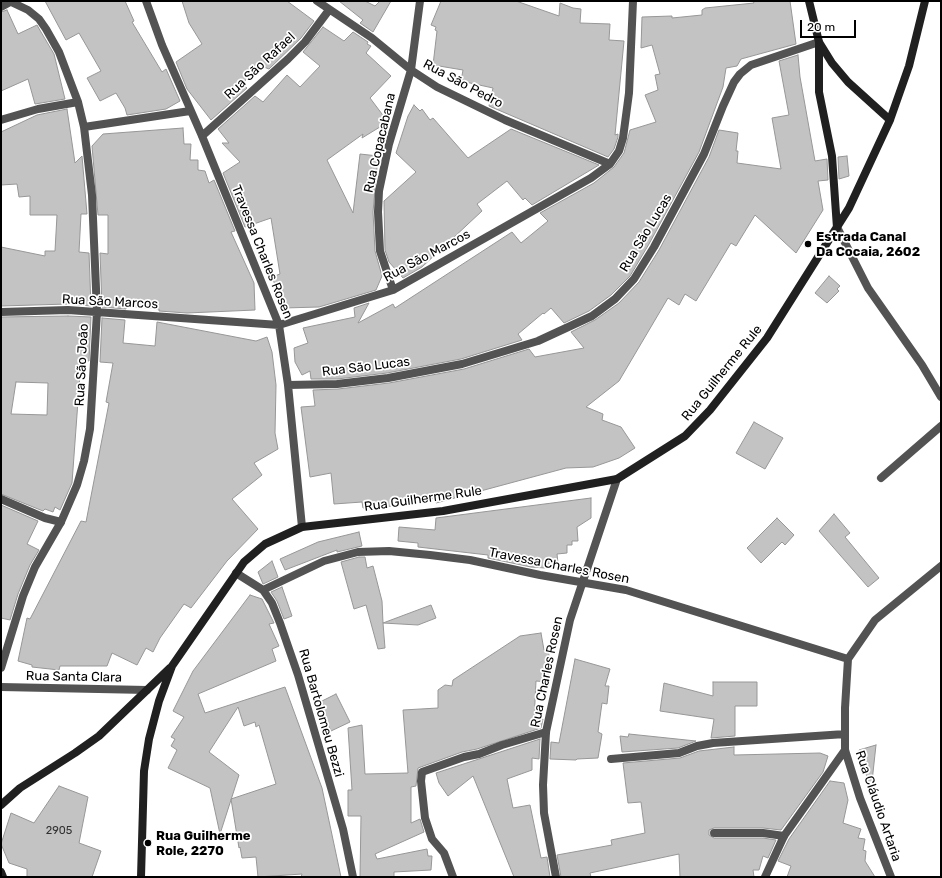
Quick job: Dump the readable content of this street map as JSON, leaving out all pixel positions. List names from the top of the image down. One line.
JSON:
{"streets":{"street":["Rua São Rafael","Rua São Pedro","Rua Copacabana","Rua São Lucas","Travessa Charles Rosen","Rua São Marcos","Rua São João","Rua Guilherme Rule","Rua Charles Rosen","Rua Santa Clara","Rua Bartolomeu Bezzi","Rua Cláudio Artaria"]},"crossings":[["Rua São Rafael","Rua São Pedro"],["Rua São Rafael","Travessa Charles Rosen"],["Rua São Pedro","Rua Copacabana"],["Rua São Pedro","Rua São Marcos"],["Rua Copacabana","Rua São Marcos"],["Rua São Lucas","Travessa Charles Rosen"],["Travessa Charles Rosen","Rua São Marcos"],["Travessa Charles Rosen","Rua Guilherme Rule"],["Travessa Charles Rosen","Rua Charles Rosen"],["Travessa Charles Rosen","Rua Bartolomeu Bezzi"],["Travessa Charles Rosen","Rua Cláudio Artaria"],["Rua São Marcos","Rua São João"],["Rua Guilherme Rule","Rua Charles Rosen"],["Rua Guilherme Rule","Rua Bartolomeu Bezzi"]],"places":["Estrada Canal Da Cocaia, 2602","Rua Guilherme Role, 2270"],"house_numbers":["2905"],"scale_bar":"20 m"}
